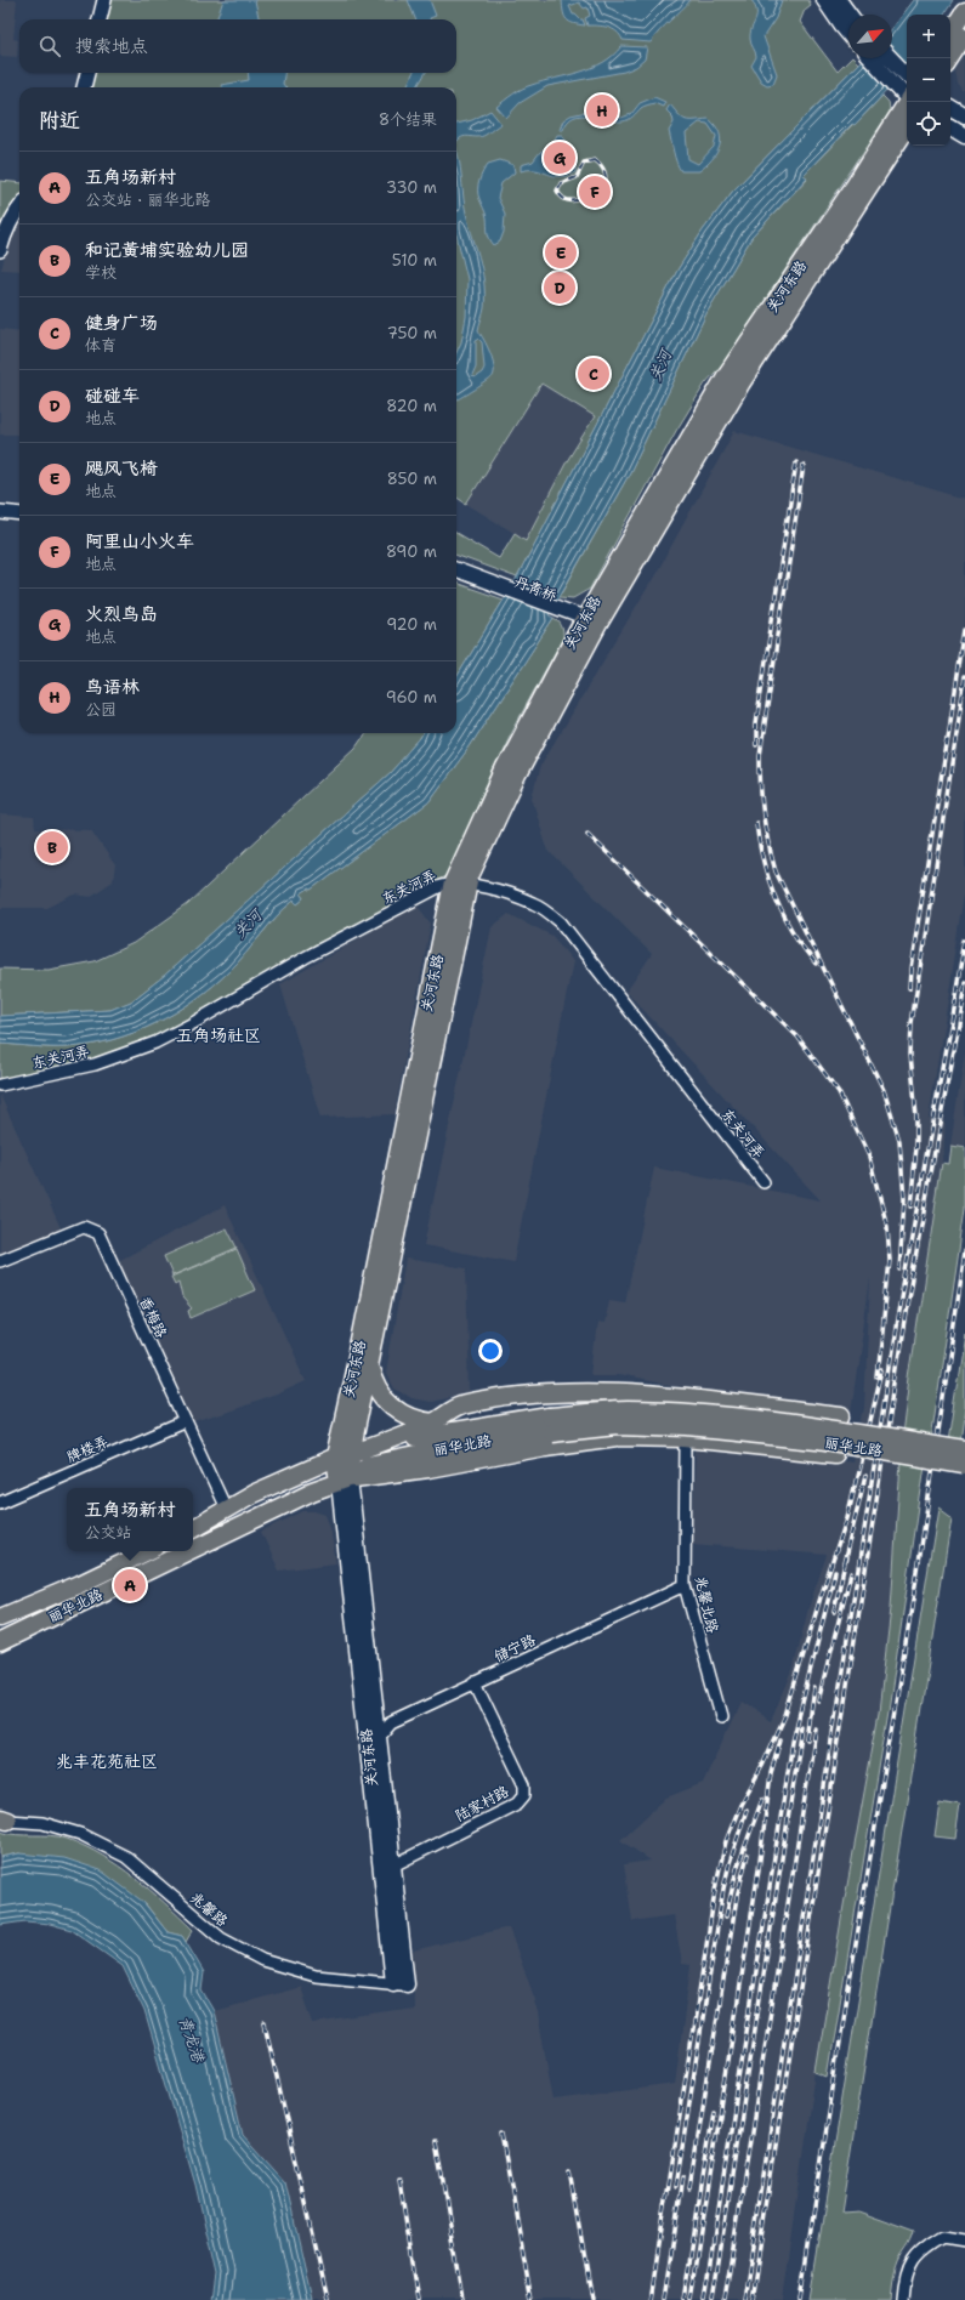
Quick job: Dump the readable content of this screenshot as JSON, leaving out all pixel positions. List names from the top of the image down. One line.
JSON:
{"streets":{"main road":["关河东路","丽华北路"],"street":["丹青桥","东关河弄","香梅路","牌楼弄","兆馨北路","储宁路","陆家村路","兆馨路"]},"crossings":[["关河东路","丹青桥"],["关河东路","东关河弄"],["关河东路","丽华北路"],["关河东路","储宁路"],["关河东路","陆家村路"],["关河东路","兆馨路"],["香梅路","丽华北路"],["香梅路","牌楼弄"],["兆馨北路","储宁路"],["储宁路","陆家村路"]],"districts":["五角场社区","兆丰花苑社区"],"water":["关河","青龙港"],"north":"top right","page":{"map_buttons":["+","−"],"search":"搜索地点","heading":["附近","8个结果"],"pins":["H","G","F","E","D","C","B","A"],"list":[{"mark":"A","name":"五角场新村","note":"公交站 · 丽华北路","value":"330 m"},{"mark":"B","name":"和记黄埔实验幼儿园","note":"学校","value":"510 m"},{"mark":"C","name":"健身广场","note":"体育","value":"750 m"},{"mark":"D","name":"碰碰车","note":"地点","value":"820 m"},{"mark":"E","name":"飓风飞椅","note":"地点","value":"850 m"},{"mark":"F","name":"阿里山小火车","note":"地点","value":"890 m"},{"mark":"G","name":"火烈鸟岛","note":"地点","value":"920 m"},{"mark":"H","name":"鸟语林","note":"公园","value":"960 m"}],"popup":["五角场新村","公交站"]}}
